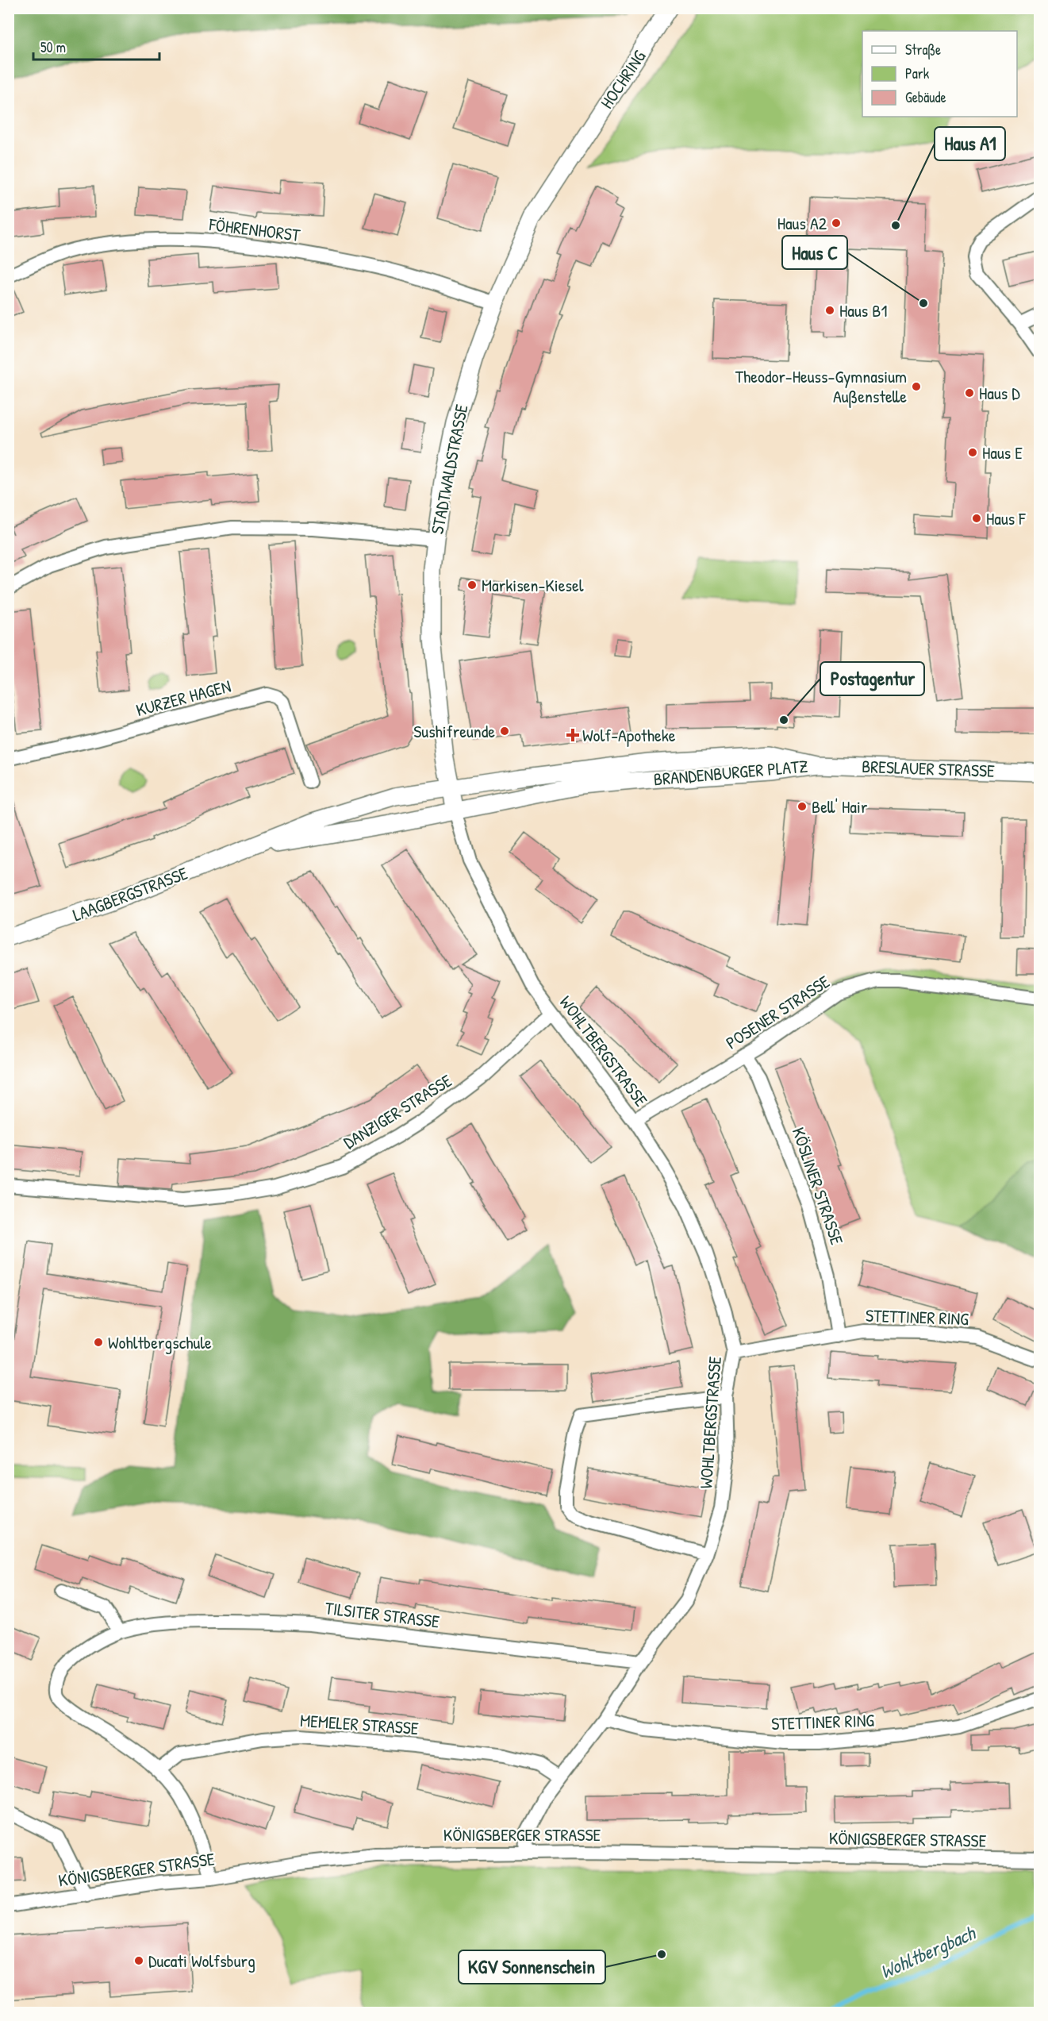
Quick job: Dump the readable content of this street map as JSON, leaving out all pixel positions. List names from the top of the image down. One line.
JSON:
{"streets":{"street":["HOCHRING","FÖHRENHORST","STADTWALDSTRASSE","KURZER HAGEN","BRESLAUER STRASSE","BRANDENBURGER PLATZ","LAAGBERGSTRASSE","POSENER STRASSE","WOHLTBERGSTRASSE","DANZIGER STRASSE","KÖSLINER STRASSE","STETTINER RING","TILSITER STRASSE","MEMELER STRASSE","KÖNIGSBERGER STRASSE"]},"crossings":[["HOCHRING","STADTWALDSTRASSE"],["FÖHRENHORST","STADTWALDSTRASSE"],["STADTWALDSTRASSE","BRANDENBURGER PLATZ"],["STADTWALDSTRASSE","LAAGBERGSTRASSE"],["STADTWALDSTRASSE","WOHLTBERGSTRASSE"],["BRESLAUER STRASSE","BRANDENBURGER PLATZ"],["BRANDENBURGER PLATZ","LAAGBERGSTRASSE"],["BRANDENBURGER PLATZ","WOHLTBERGSTRASSE"],["LAAGBERGSTRASSE","WOHLTBERGSTRASSE"],["POSENER STRASSE","WOHLTBERGSTRASSE"],["POSENER STRASSE","KÖSLINER STRASSE"],["WOHLTBERGSTRASSE","DANZIGER STRASSE"],["WOHLTBERGSTRASSE","STETTINER RING"],["WOHLTBERGSTRASSE","TILSITER STRASSE"],["WOHLTBERGSTRASSE","MEMELER STRASSE"],["WOHLTBERGSTRASSE","KÖNIGSBERGER STRASSE"],["KÖSLINER STRASSE","STETTINER RING"],["TILSITER STRASSE","MEMELER STRASSE"],["TILSITER STRASSE","KÖNIGSBERGER STRASSE"]],"water":["Wohltbergbach"],"places":{"other":["Haus A2","Haus A1","Haus C","Haus B1","Theodor-Heuss-Gymnasium Außenstelle","Haus D","Haus E","Haus F","Markisen-Kiesel","Postagentur","Sushifreunde","Bell' Hair","Wohltbergschule","KGV Sonnenschein","Ducati Wolfsburg"],"health":["Wolf-Apotheke"]},"legend":["Straße","Park","Gebäude"],"scale_bar":"50 m"}
